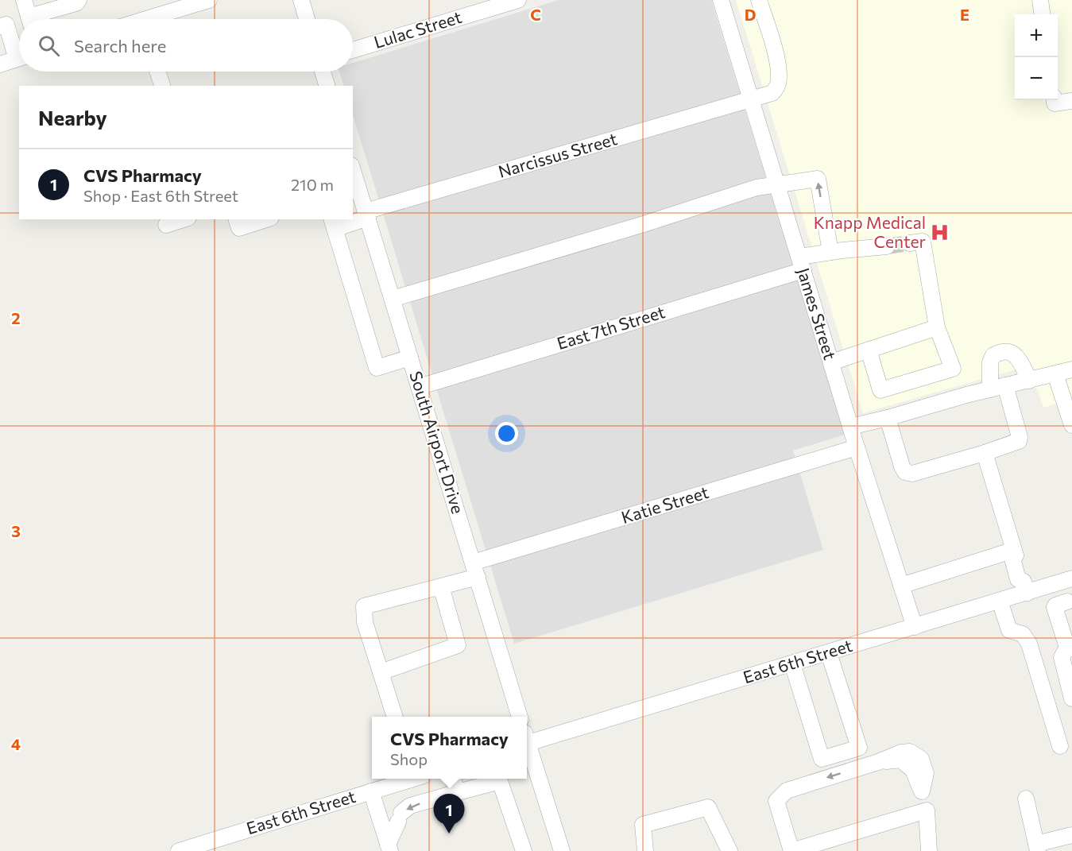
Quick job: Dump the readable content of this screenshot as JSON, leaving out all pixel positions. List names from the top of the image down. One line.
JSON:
{"streets":{"street":["Lulac Street","Narcissus Street","James Street","East 7th Street","South Airport Drive","Katie Street","East 6th Street"]},"crossings":[["Narcissus Street","James Street"],["Narcissus Street","South Airport Drive"],["James Street","East 7th Street"],["James Street","Katie Street"],["James Street","East 6th Street"],["East 7th Street","South Airport Drive"],["South Airport Drive","Katie Street"]],"places":{"hospital":["Knapp Medical Center"]},"page":{"map_buttons":["+","−"],"search":"Search here","heading":"Nearby","list":[{"mark":"1","name":"CVS Pharmacy","note":"Shop · East 6th Street","value":"210 m"}],"popup":["CVS Pharmacy","Shop"],"pins":"1"},"grid":{"columns":["C","D","E"],"rows":["2","3","4"]}}
